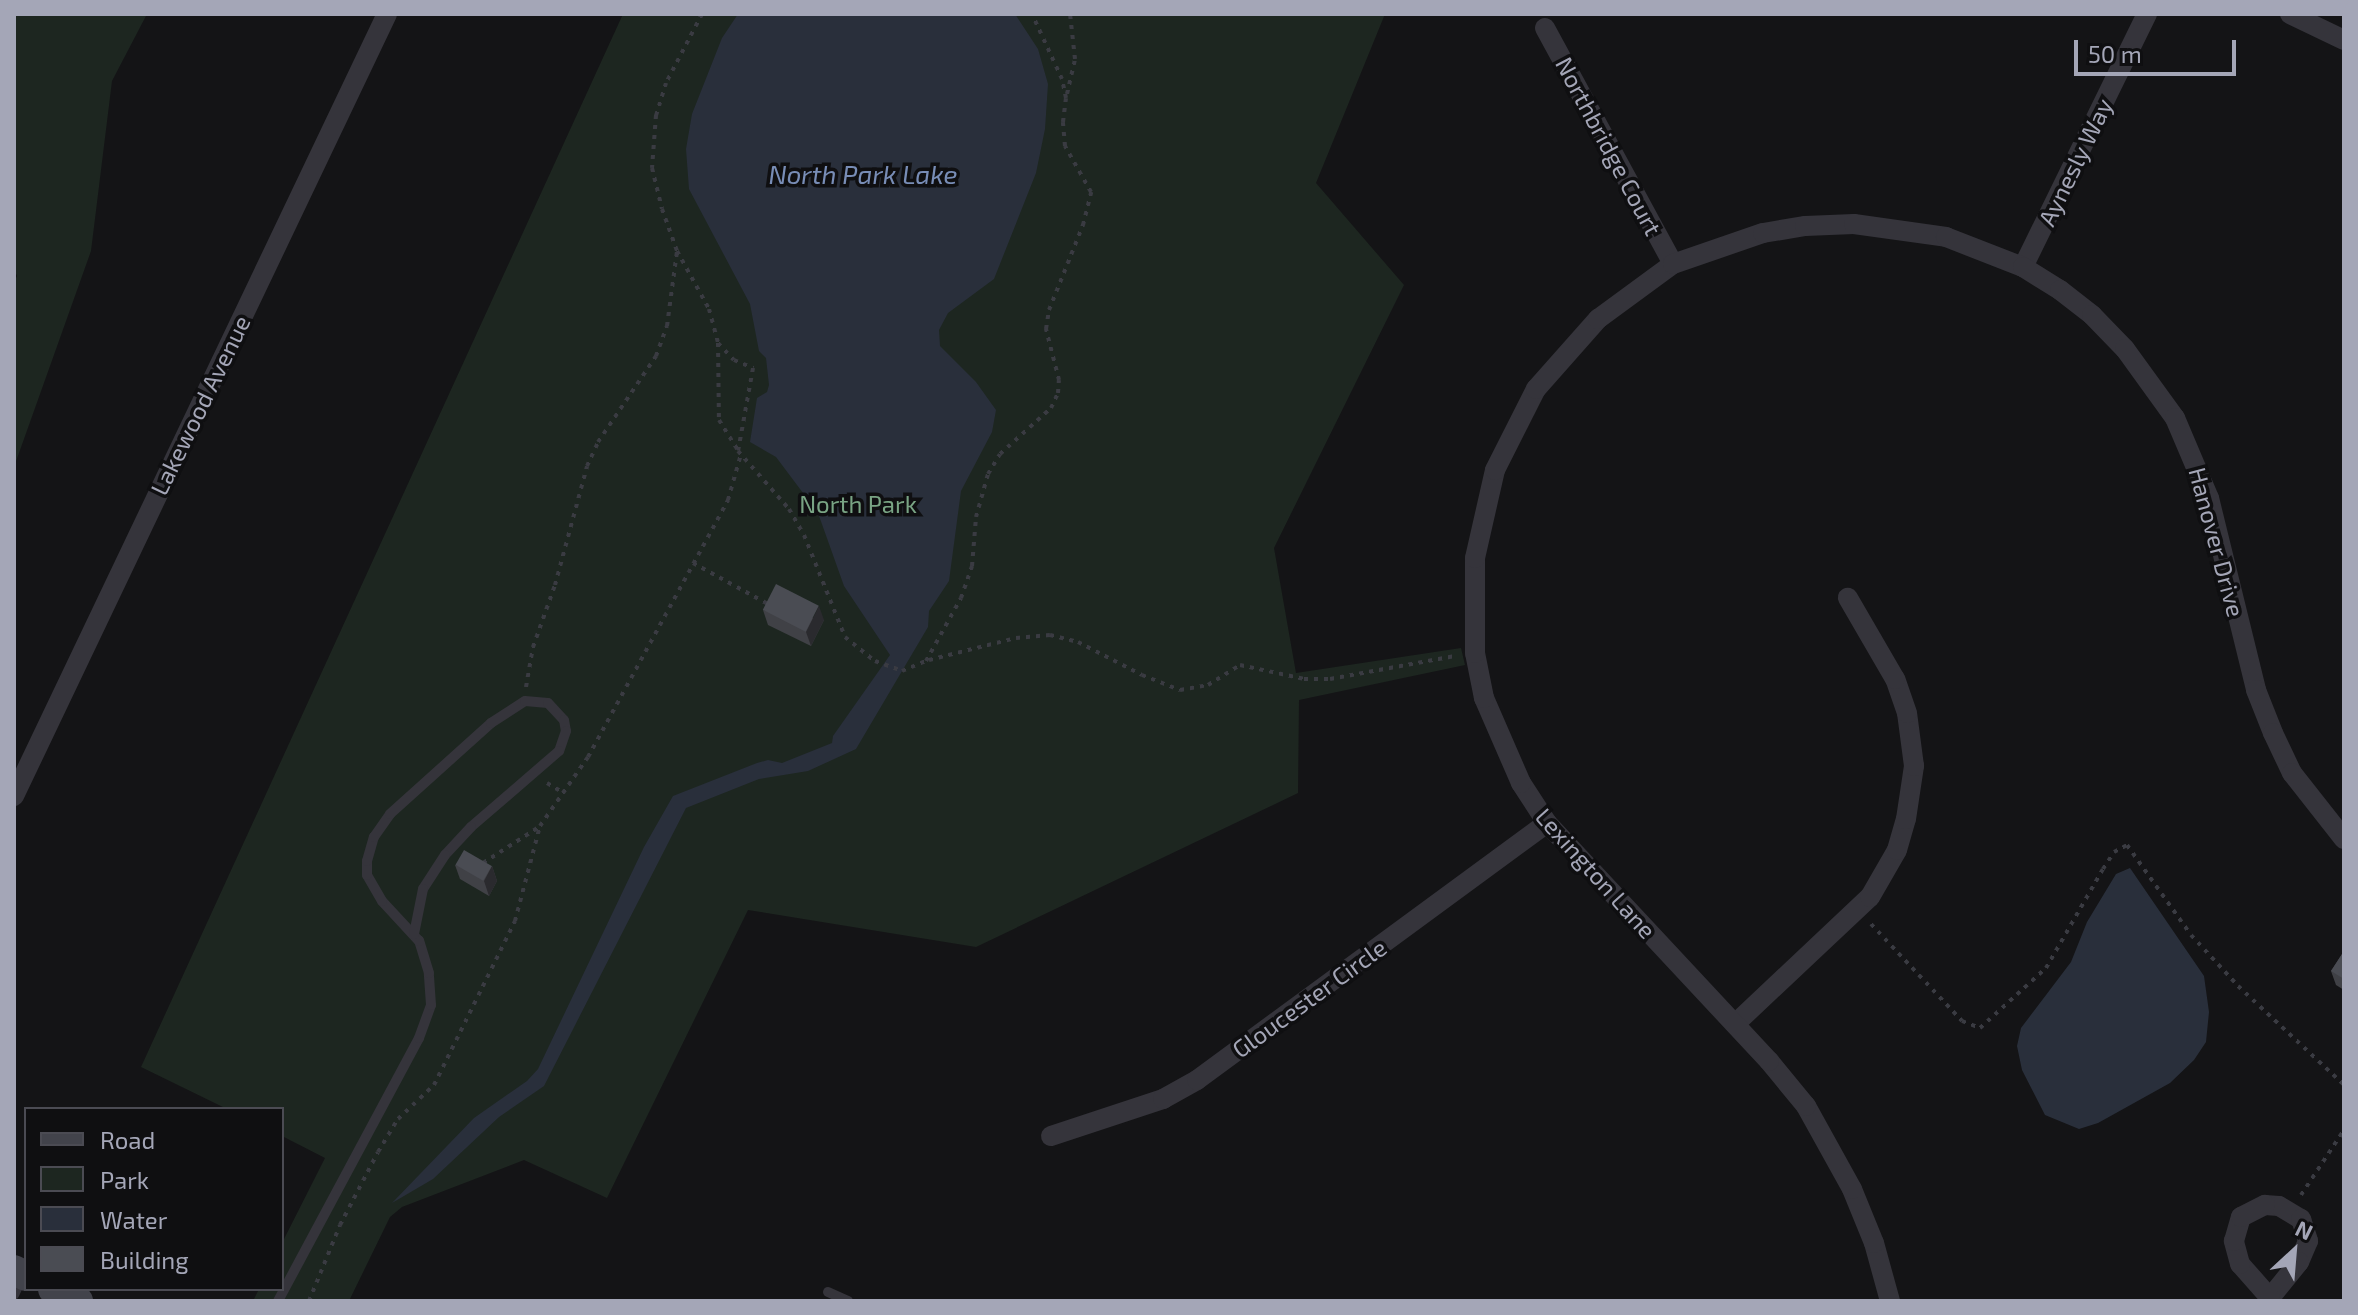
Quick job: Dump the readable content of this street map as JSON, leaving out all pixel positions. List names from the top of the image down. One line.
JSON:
{"streets":{"street":["Northbridge Court","Aynesly Way","Lakewood Avenue","Hanover Drive","Lexington Lane","Gloucester Circle"]},"crossings":[["Northbridge Court","Hanover Drive"],["Northbridge Court","Lexington Lane"],["Aynesly Way","Hanover Drive"],["Hanover Drive","Lexington Lane"],["Lexington Lane","Gloucester Circle"]],"water":["North Park Lake"],"parks":["North Park"],"legend":["Road","Park","Water","Building"],"scale_bar":"50 m","north":"top right"}
